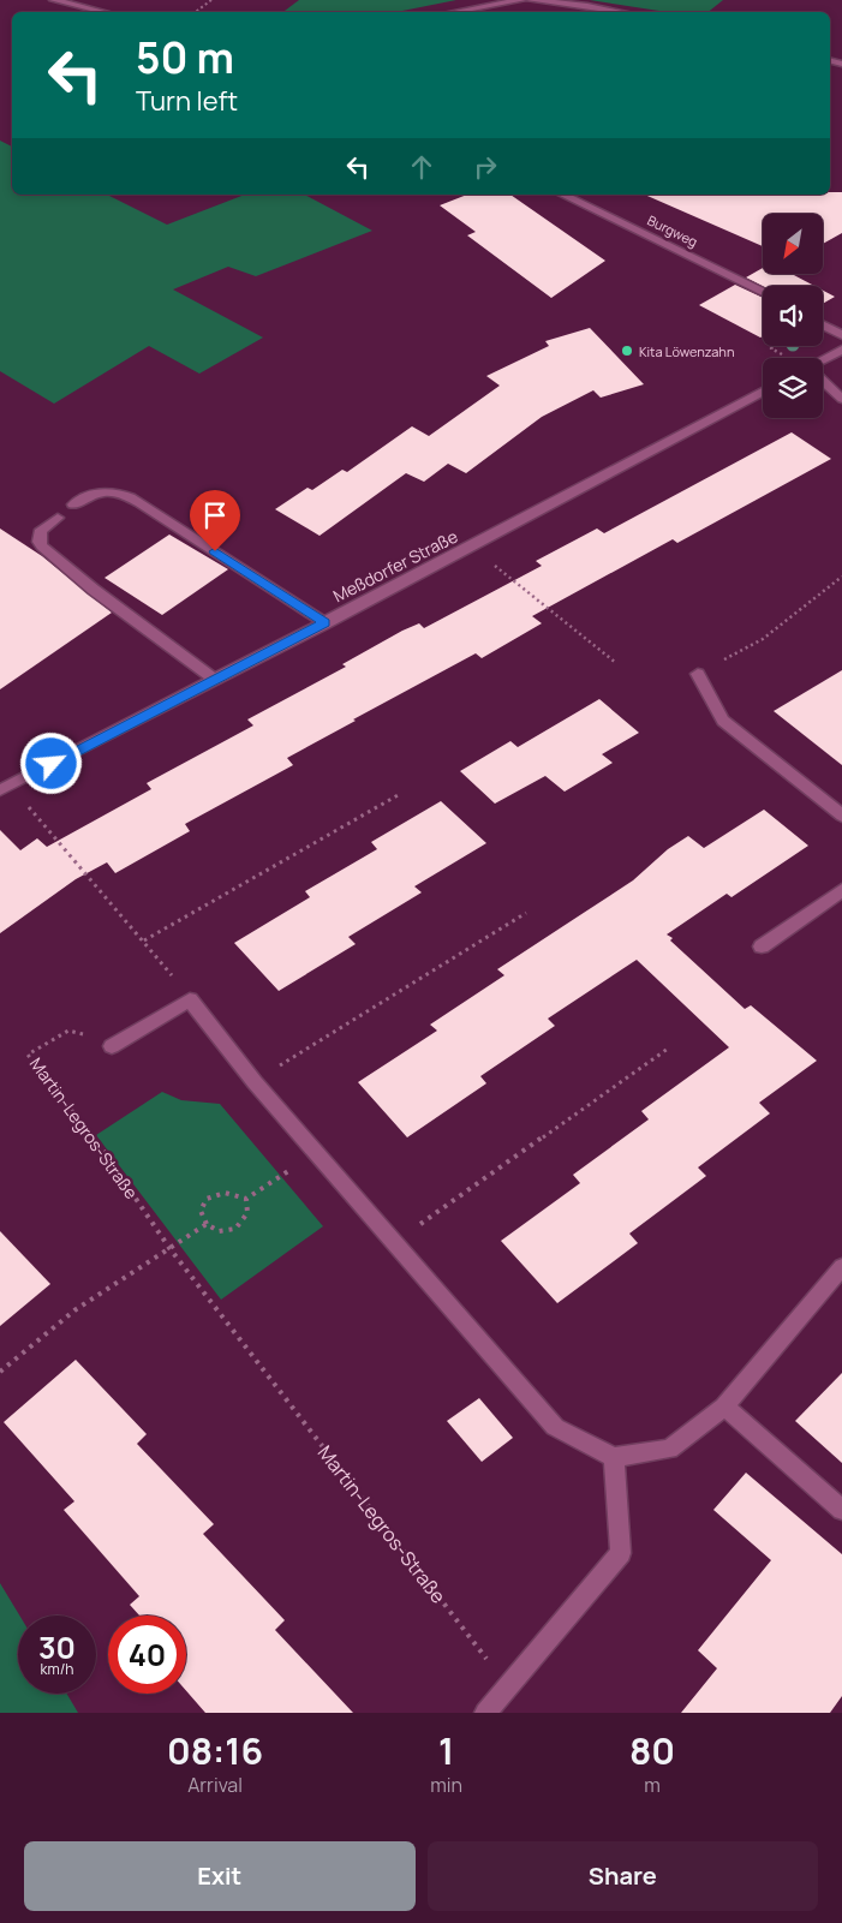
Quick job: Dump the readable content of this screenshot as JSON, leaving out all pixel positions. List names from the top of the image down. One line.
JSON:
{"streets":{"street":["Burgweg","Meßdorfer Straße"],"path":["Martin-Legros-Straße"]},"places":["Kita Löwenzahn"],"north":"bottom left","page":{"turn":["50 m","Turn left"],"speed":"30 km/h","limit":"40","eta":["08:16","Arrival","1","min","80","m"],"buttons":["Exit","Share"]}}
